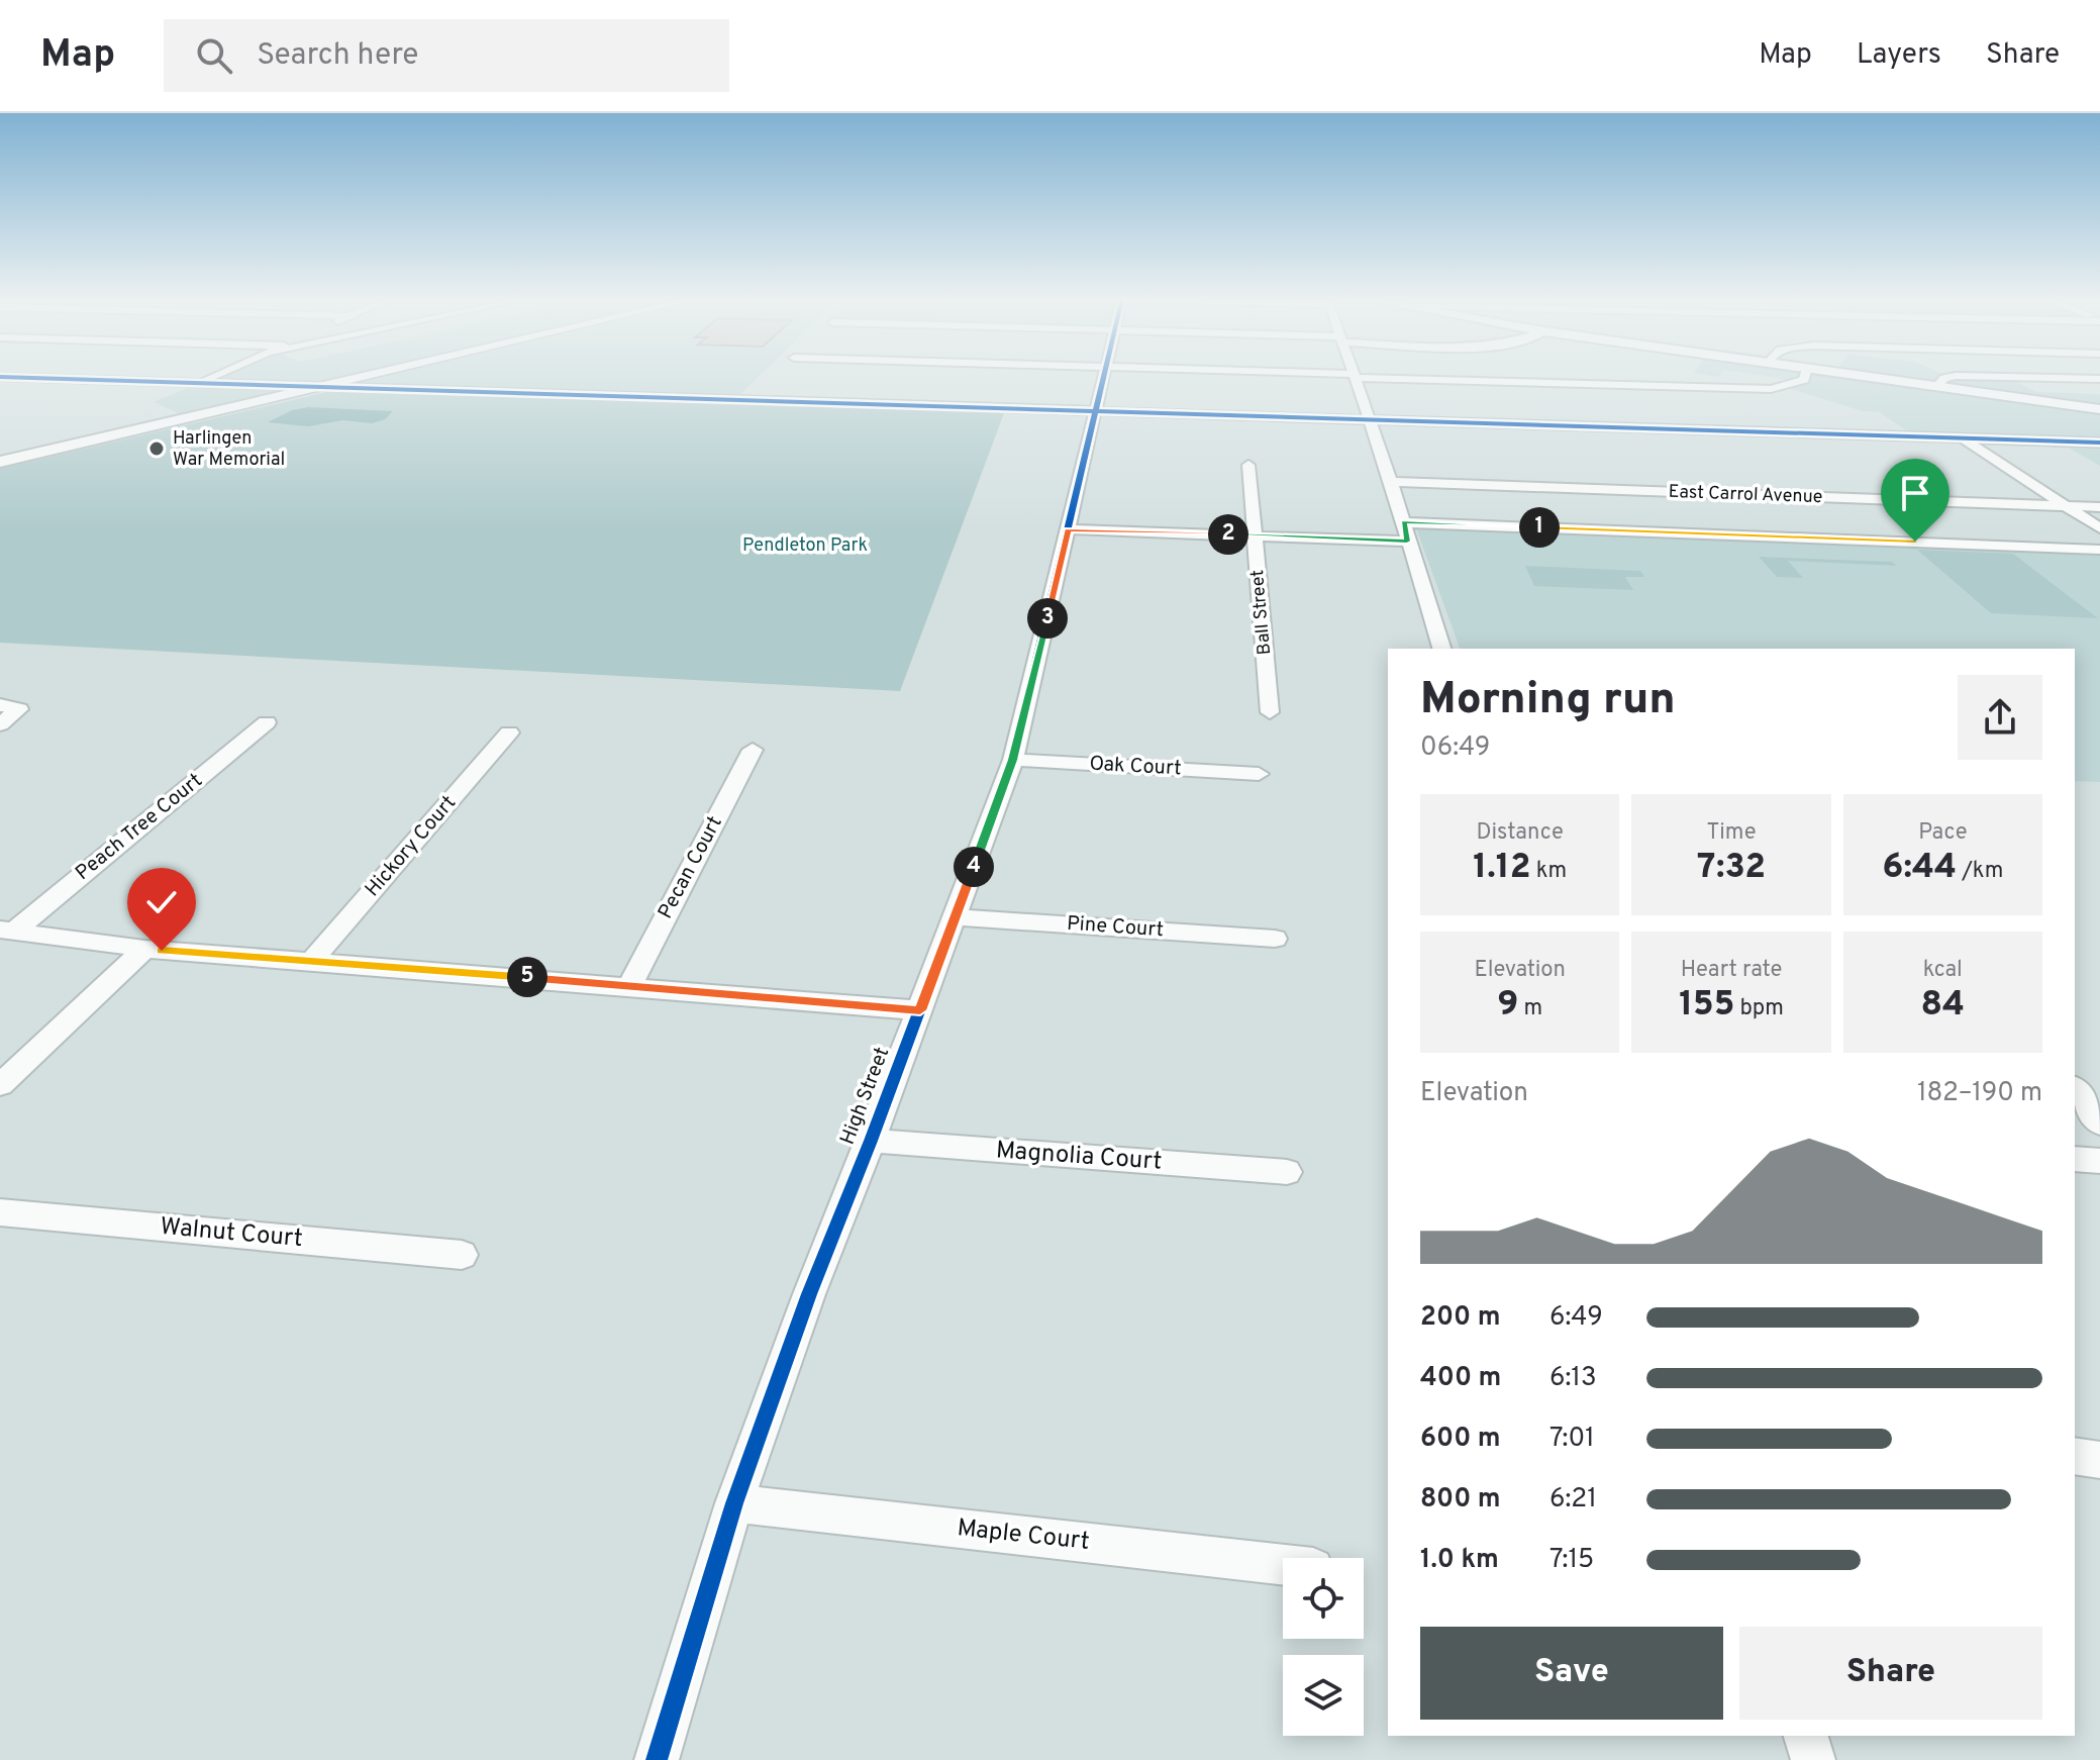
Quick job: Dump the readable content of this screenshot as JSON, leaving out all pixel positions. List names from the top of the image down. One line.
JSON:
{"streets":{"street":["East Carrol Avenue","Ball Street","Oak Court","Peach Tree Court","Hickory Court","Pecan Court","Pine Court","High Street","Magnolia Court","Walnut Court","Maple Court"]},"crossings":[["Oak Court","High Street"],["Pine Court","High Street"],["High Street","Magnolia Court"],["High Street","Maple Court"]],"parks":["Pendleton Park"],"places":["Harlingen War Memorial"],"page":{"header":"Map","search":"Search here","nav":["Map","Layers","Share"],"pins":["1","2","3","4","5"],"heading":["Morning run","06:49"],"stats":[["Distance","1.12 km"],["Time","7:32"],["Pace","6:44 /km"],["Elevation","9 m"],["Heart rate","155 bpm"],["kcal","84"]],"chart":["Elevation","182–190 m"],"list":[{"name":"200 m","note":"6:49"},{"name":"400 m","note":"6:13"},{"name":"600 m","note":"7:01"},{"name":"800 m","note":"6:21"},{"name":"1.0 km","note":"7:15"}],"buttons":["Save","Share"]}}
